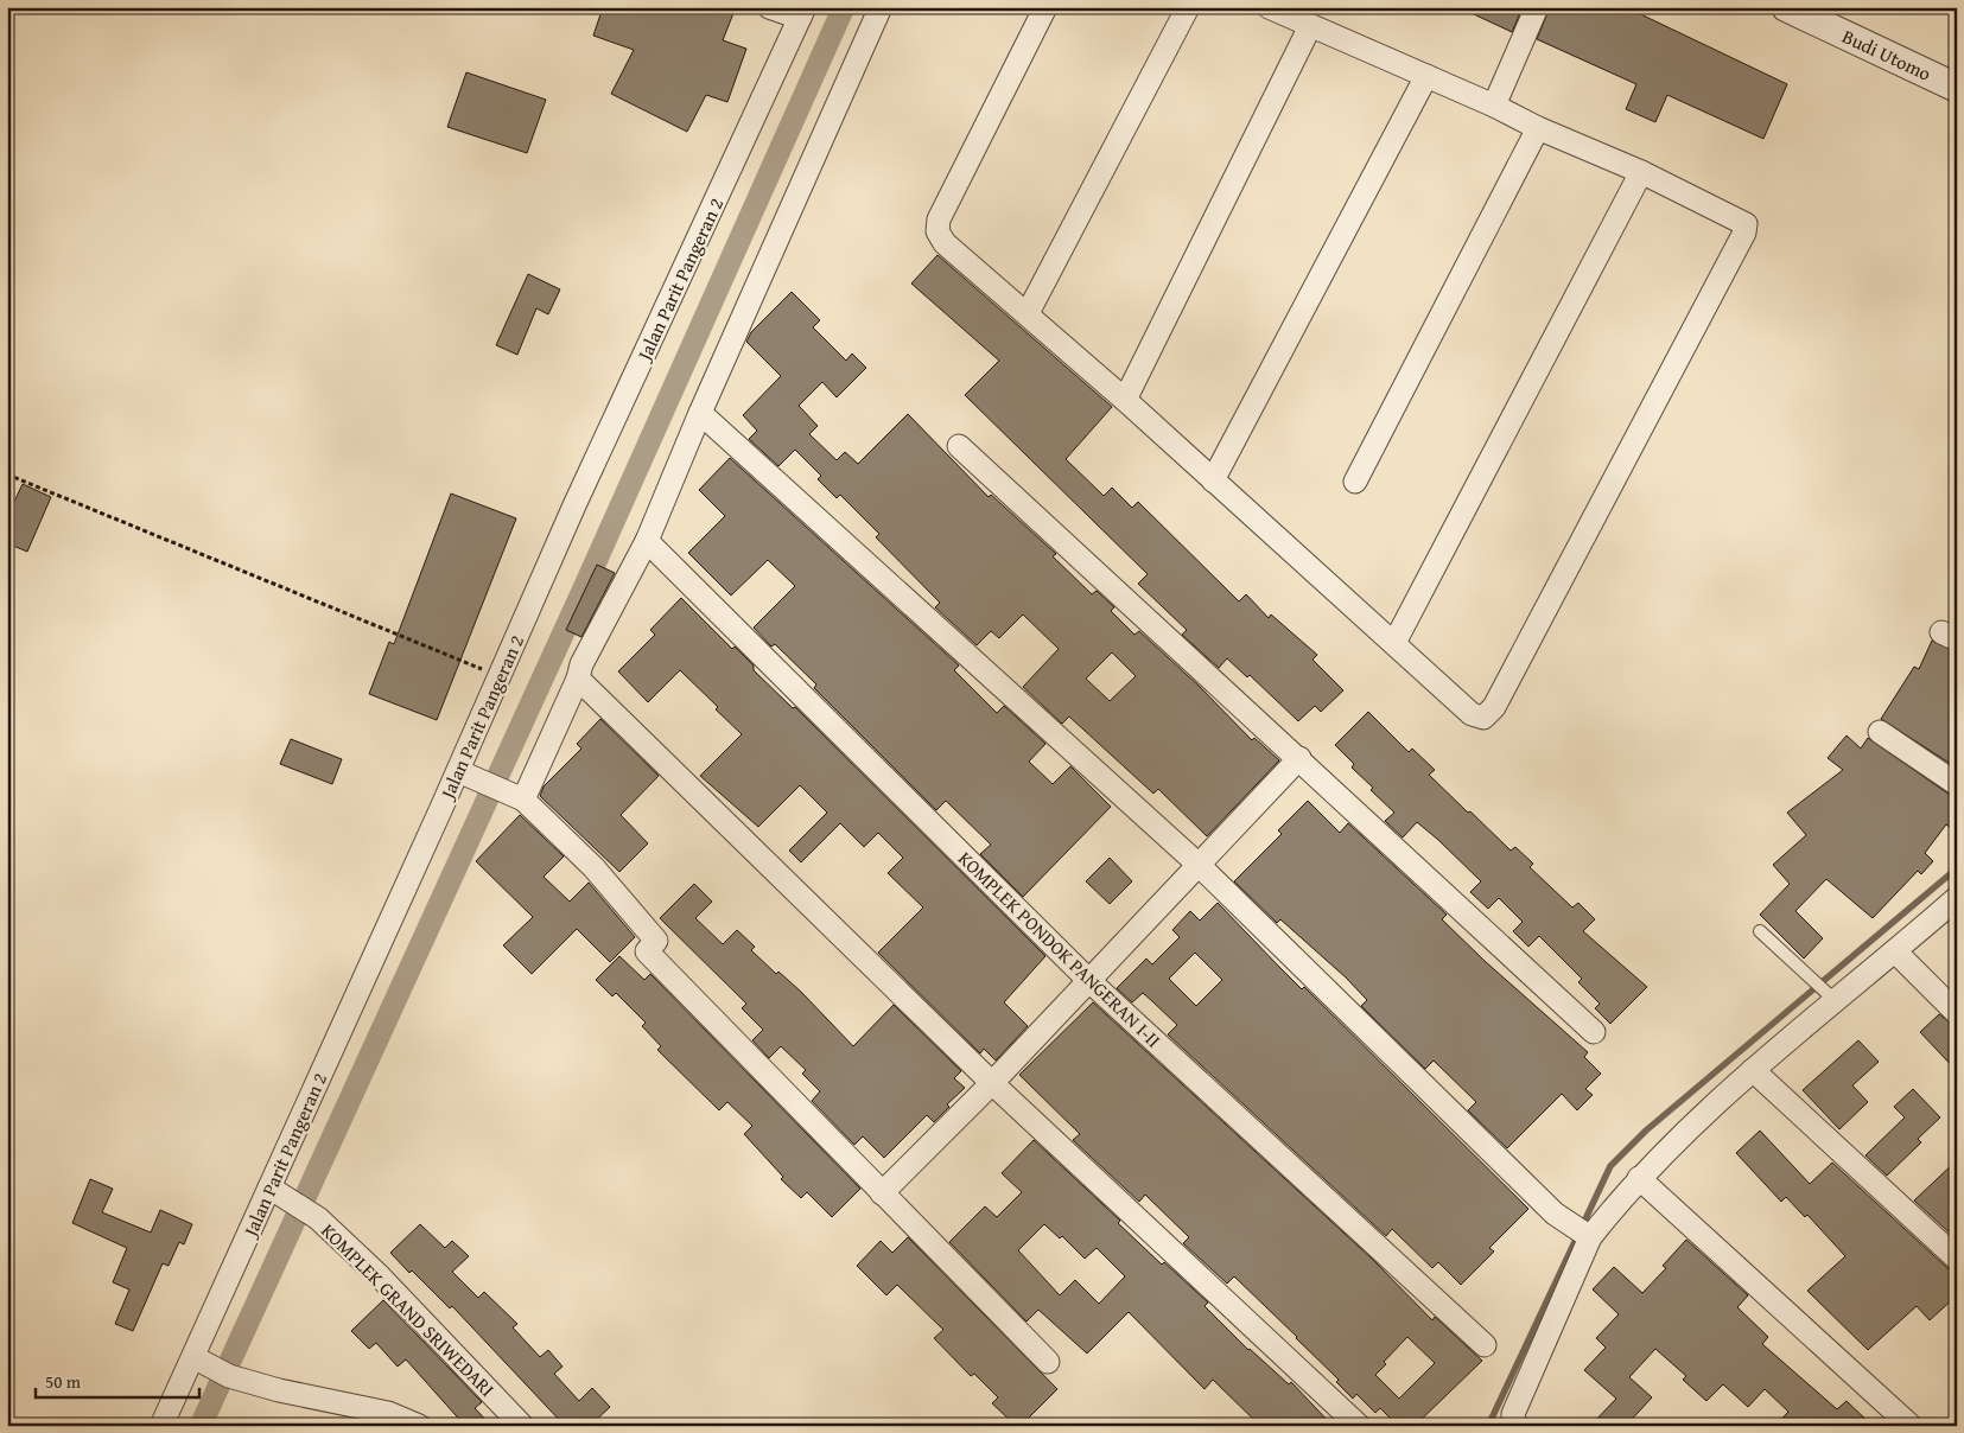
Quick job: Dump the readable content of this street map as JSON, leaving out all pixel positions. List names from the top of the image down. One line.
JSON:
{"streets":{"street":["Budi Utomo","Jalan Parit Pangeran 2","KOMPLEK PONDOK PANGERAN I-II","KOMPLEK GRAND SRIWEDARI"]},"crossings":[["Jalan Parit Pangeran 2","KOMPLEK GRAND SRIWEDARI"]],"scale_bar":"50 m"}
